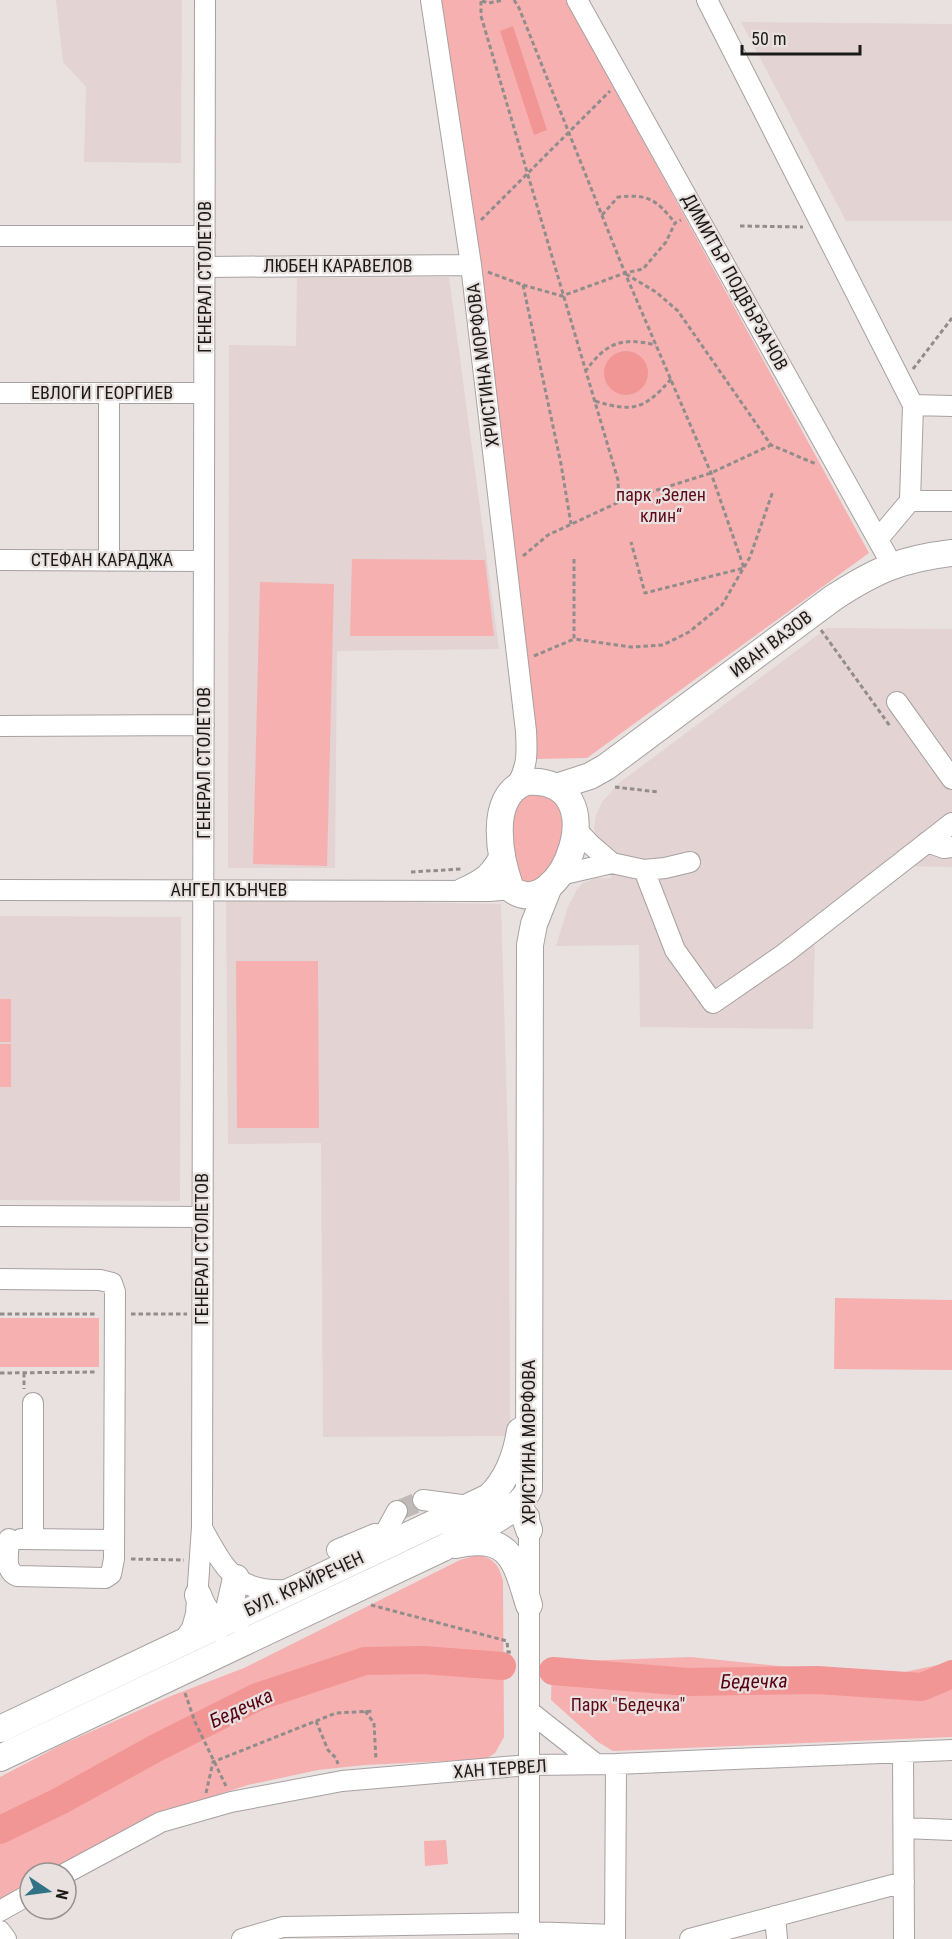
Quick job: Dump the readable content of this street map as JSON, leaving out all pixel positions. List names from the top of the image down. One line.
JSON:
{"streets":{"main road":["ХРИСТИНА МОРФОВА","ИВАН ВАЗОВ","БУЛ. КРАЙРЕЧЕН"],"street":["ЛЮБЕН КАРАВЕЛОВ","ГЕНЕРАЛ СТОЛЕТОВ","ДИМИТЪР ПОДВЪРЗАЧОВ","ЕВЛОГИ ГЕОРГИЕВ","СТЕФАН КАРАДЖА","АНГЕЛ КЪНЧЕВ","ХАН ТЕРВЕЛ"]},"crossings":[["ЛЮБЕН КАРАВЕЛОВ","ГЕНЕРАЛ СТОЛЕТОВ"],["ЛЮБЕН КАРАВЕЛОВ","ХРИСТИНА МОРФОВА"],["ГЕНЕРАЛ СТОЛЕТОВ","ЕВЛОГИ ГЕОРГИЕВ"],["ГЕНЕРАЛ СТОЛЕТОВ","СТЕФАН КАРАДЖА"],["ГЕНЕРАЛ СТОЛЕТОВ","АНГЕЛ КЪНЧЕВ"],["ГЕНЕРАЛ СТОЛЕТОВ","БУЛ. КРАЙРЕЧЕН"],["ДИМИТЪР ПОДВЪРЗАЧОВ","ИВАН ВАЗОВ"],["ХРИСТИНА МОРФОВА","ИВАН ВАЗОВ"],["ХРИСТИНА МОРФОВА","АНГЕЛ КЪНЧЕВ"],["ХРИСТИНА МОРФОВА","БУЛ. КРАЙРЕЧЕН"],["ХРИСТИНА МОРФОВА","ХАН ТЕРВЕЛ"],["ИВАН ВАЗОВ","АНГЕЛ КЪНЧЕВ"]],"water":["Бедечка"],"parks":["парк „Зелен клин“","Парк \"Бедечка\""],"scale_bar":"50 m","north":"right"}
